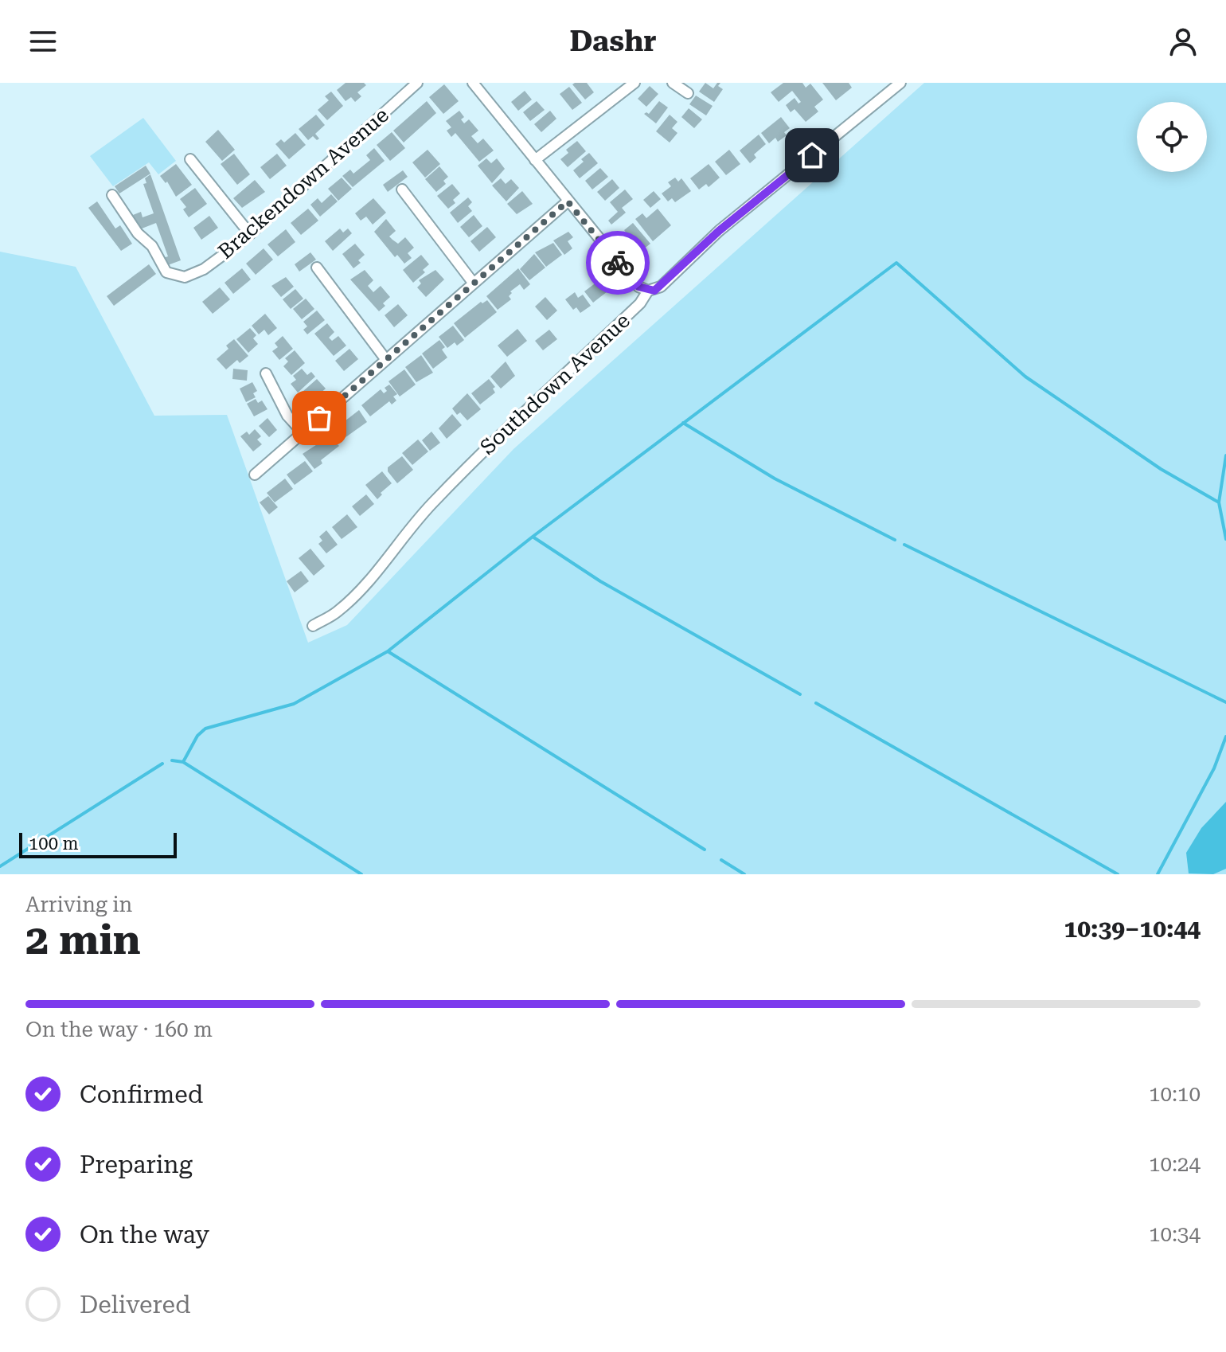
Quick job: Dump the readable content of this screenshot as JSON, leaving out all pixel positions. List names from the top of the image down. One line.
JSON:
{"streets":{"street":["Brackendown Avenue","Southdown Avenue"]},"scale_bar":"100 m","page":{"header":"Dashr","scale":"100 m","heading":["2 min","Arriving in","10:39–10:44"],"bar":"On the way · 160 m","list":[["Confirmed","10:10"],["Preparing","10:24"],["On the way","10:34"],"Delivered"]}}
